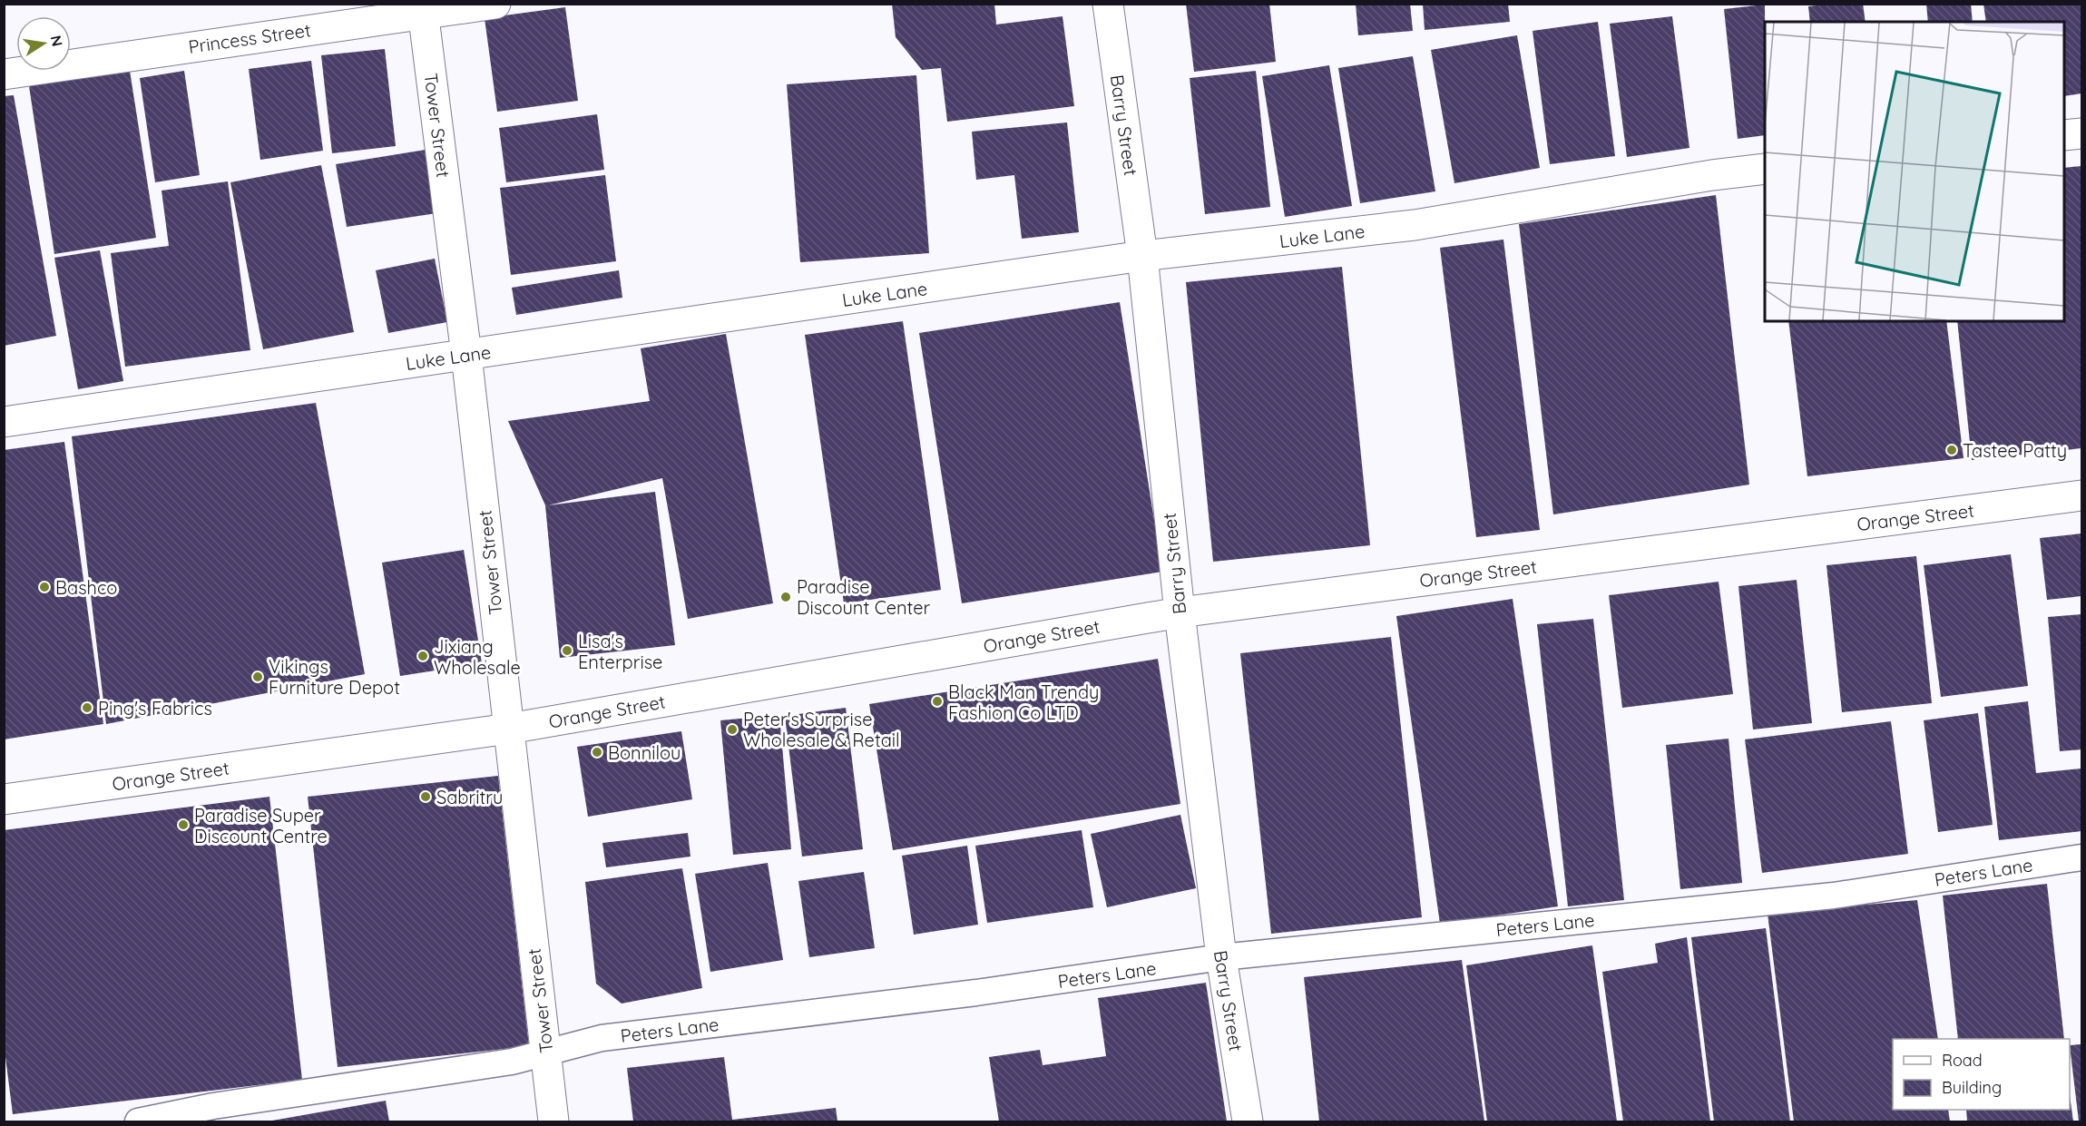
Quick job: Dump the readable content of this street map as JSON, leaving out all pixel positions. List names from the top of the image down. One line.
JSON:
{"streets":{"street":["Princess Street","Tower Street","Barry Street","Luke Lane","Orange Street"],"lane":["Peters Lane"]},"crossings":[["Princess Street","Tower Street"],["Tower Street","Luke Lane"],["Tower Street","Orange Street"],["Tower Street","Peters Lane"],["Barry Street","Luke Lane"],["Barry Street","Orange Street"],["Barry Street","Peters Lane"]],"places":["Tastee Patty","Bashco","Paradise Discount Center","Lisa's Enterprise","Jixiang Wholesale","Vikings Furniture Depot","Black Man Trendy Fashion Co LTD","Ping's Fabrics","Peter's Surprise Wholesale & Retail","Bonnilou","Sabritru","Paradise Super Discount Centre"],"legend":["Road","Building"],"north":"right"}
